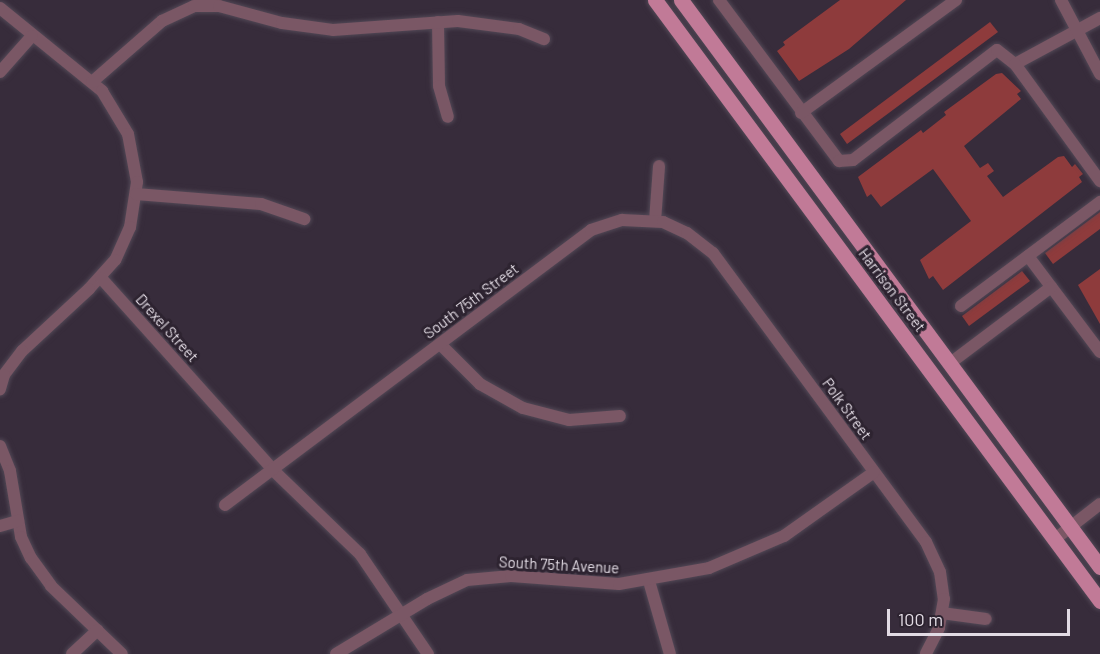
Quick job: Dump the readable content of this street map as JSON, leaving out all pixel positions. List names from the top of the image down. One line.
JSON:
{"streets":{"main road":["Harrison Street"],"street":["South 75th Street","Drexel Street","Polk Street","South 75th Avenue"]},"crossings":[["South 75th Street","Drexel Street"],["South 75th Street","Polk Street"],["Drexel Street","South 75th Avenue"],["Polk Street","South 75th Avenue"]],"scale_bar":"100 m"}
